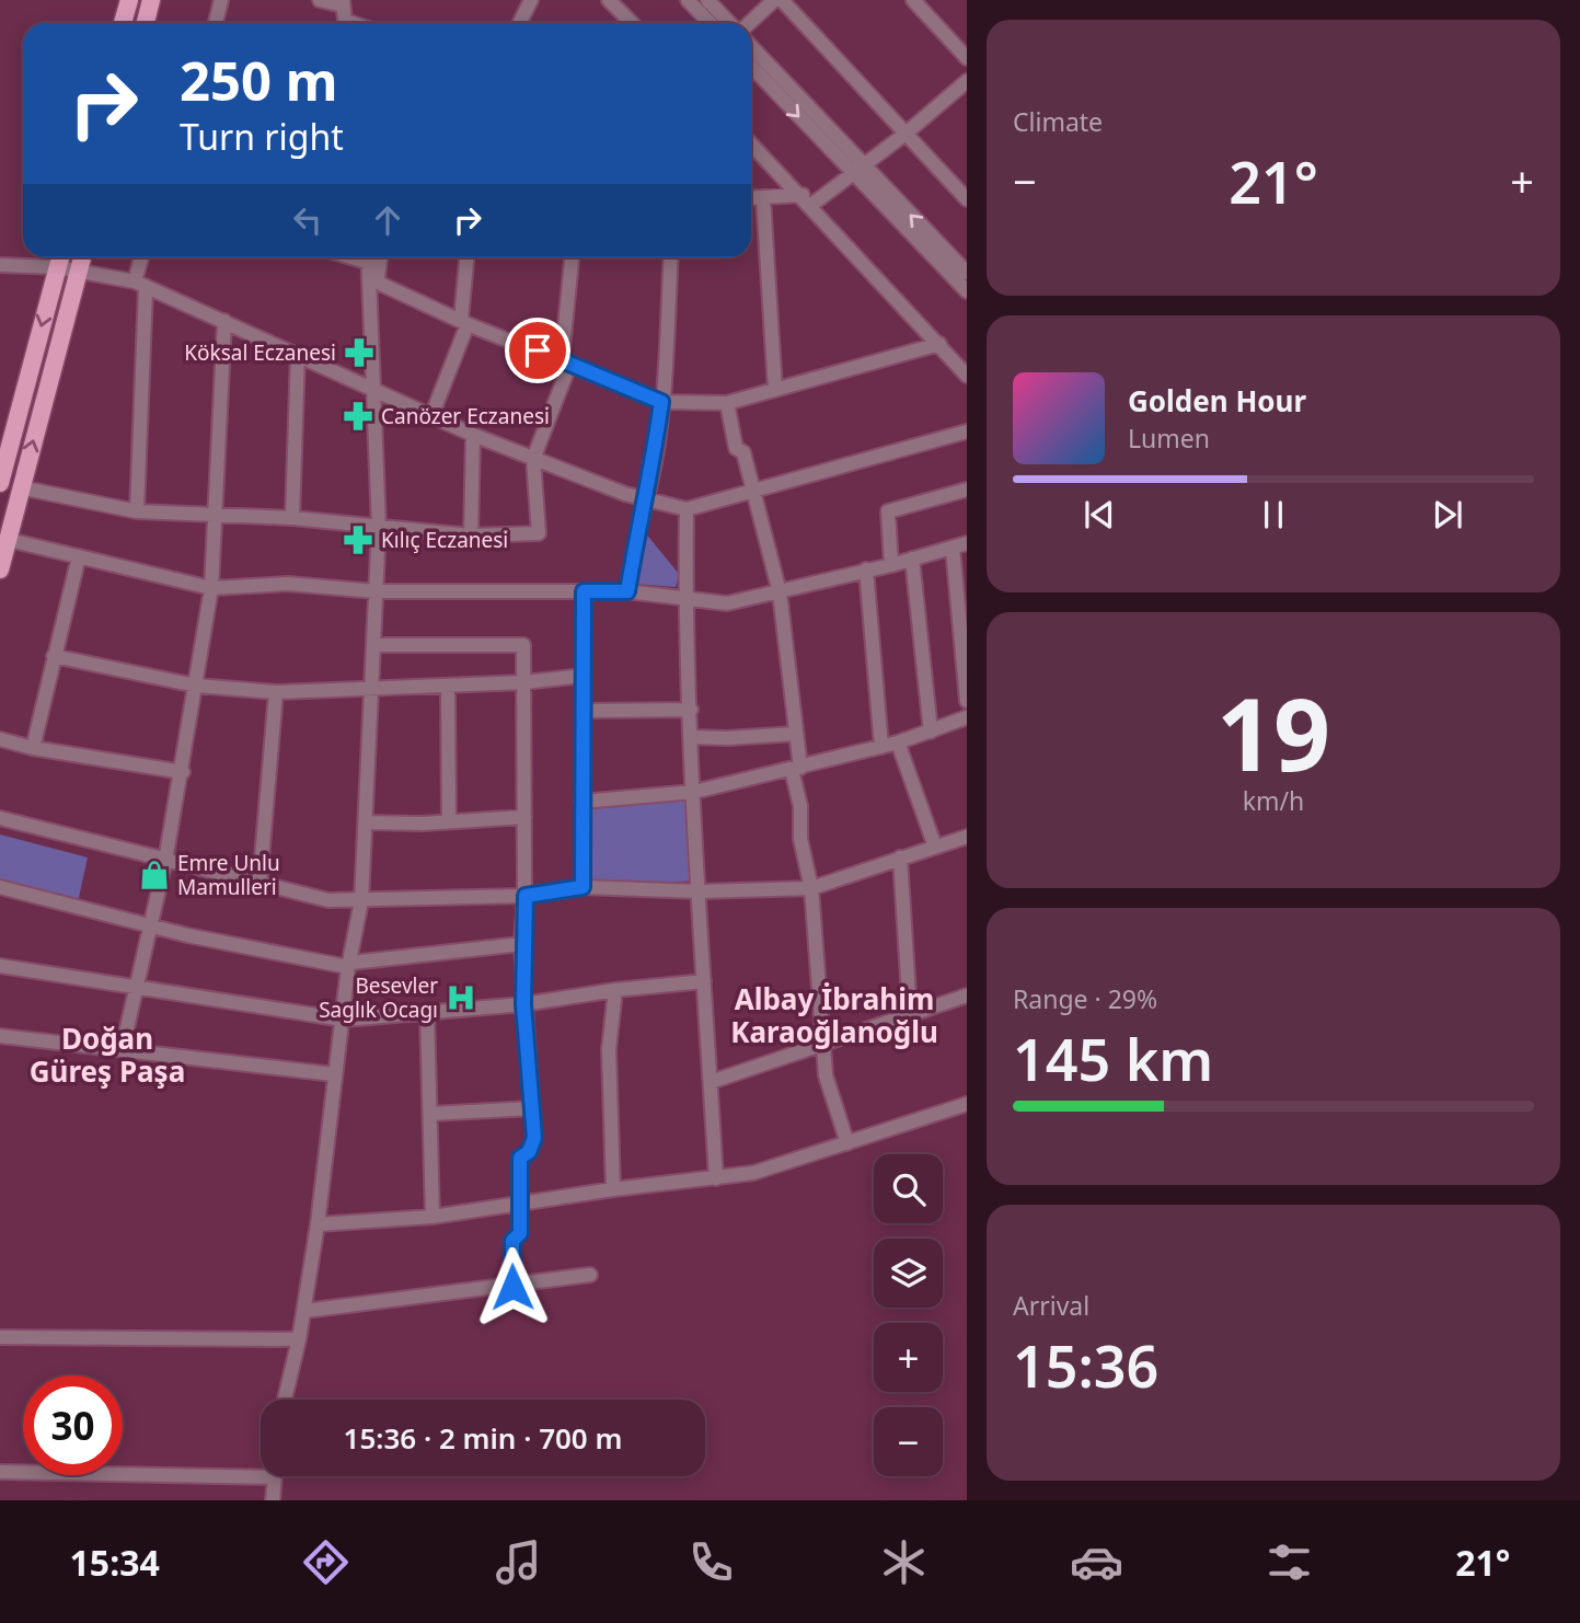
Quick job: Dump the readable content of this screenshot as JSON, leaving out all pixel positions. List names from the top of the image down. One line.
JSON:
{"districts":["Albay İbrahim Karaoğlanoğlu","Doğan Güreş Paşa"],"places":{"pharmacy":["Köksal Eczanesi","Canözer Eczanesi","Kılıç Eczanesi"],"shop":["Emre Unlu Mamulleri"],"hospital":["Besevler Saglık Ocagı"]},"page":{"tile":["Climate",["19","km/h"],["Range · 29%","145 km"],["Arrival","15:36"]],"turn":["250 m","Turn right"],"heat":["−","21°","+"],"song":["Golden Hour","Lumen"],"map_buttons":["+","−"],"limit":"30","trip":"15:36 · 2 min · 700 m","tabs":["15:34","21°"]}}
